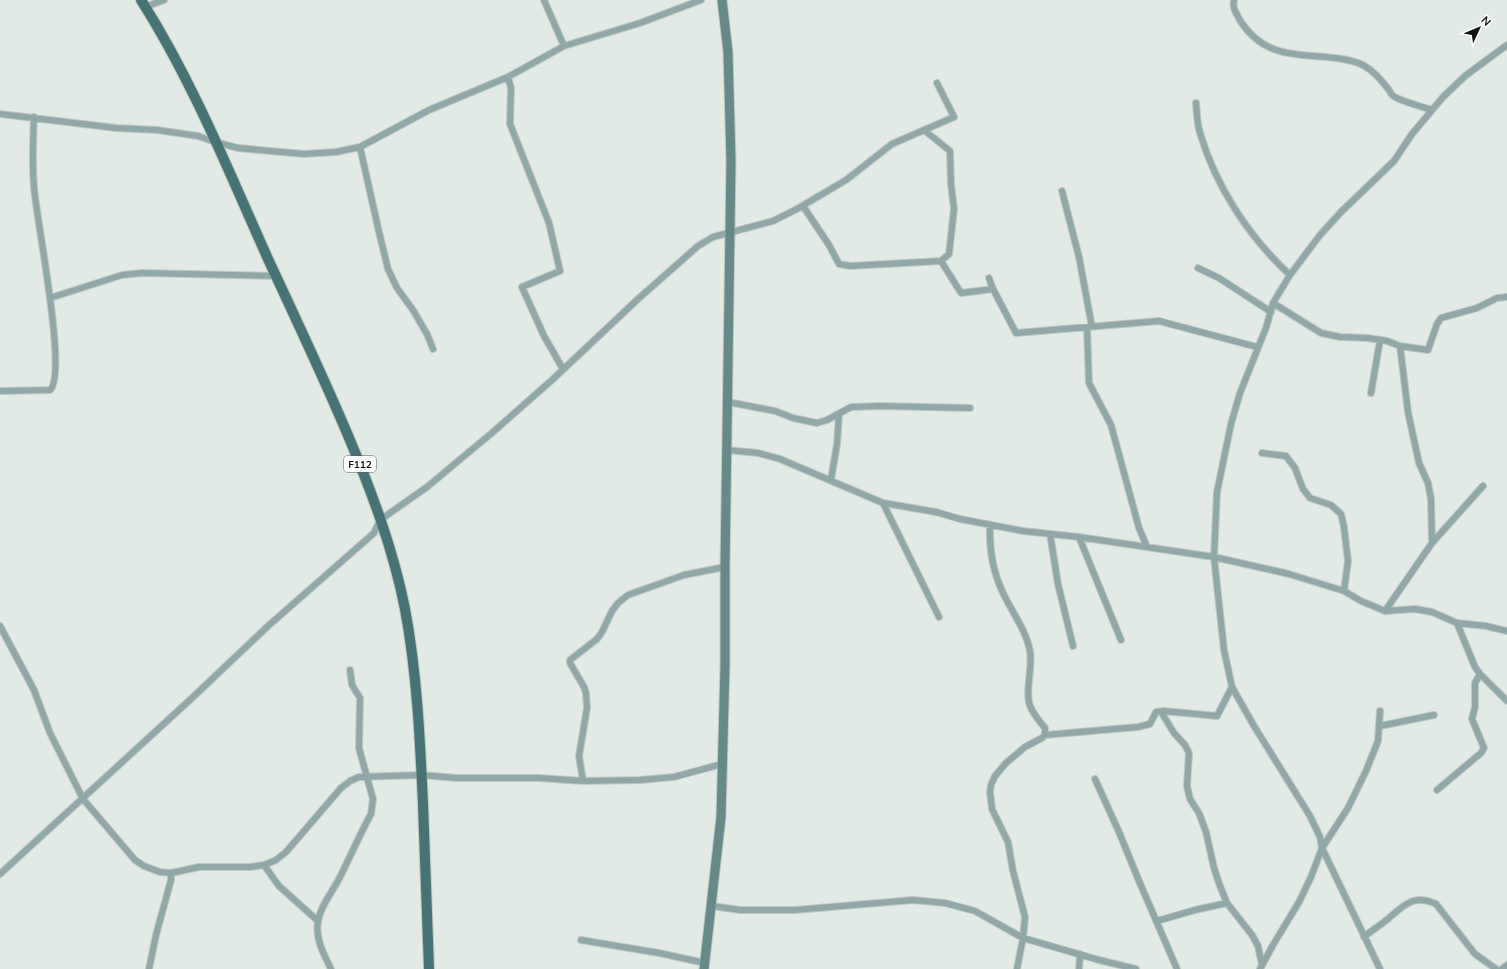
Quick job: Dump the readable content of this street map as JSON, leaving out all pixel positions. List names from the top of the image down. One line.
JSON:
{"streets":{"main road":["F112"]},"north":"top right"}
